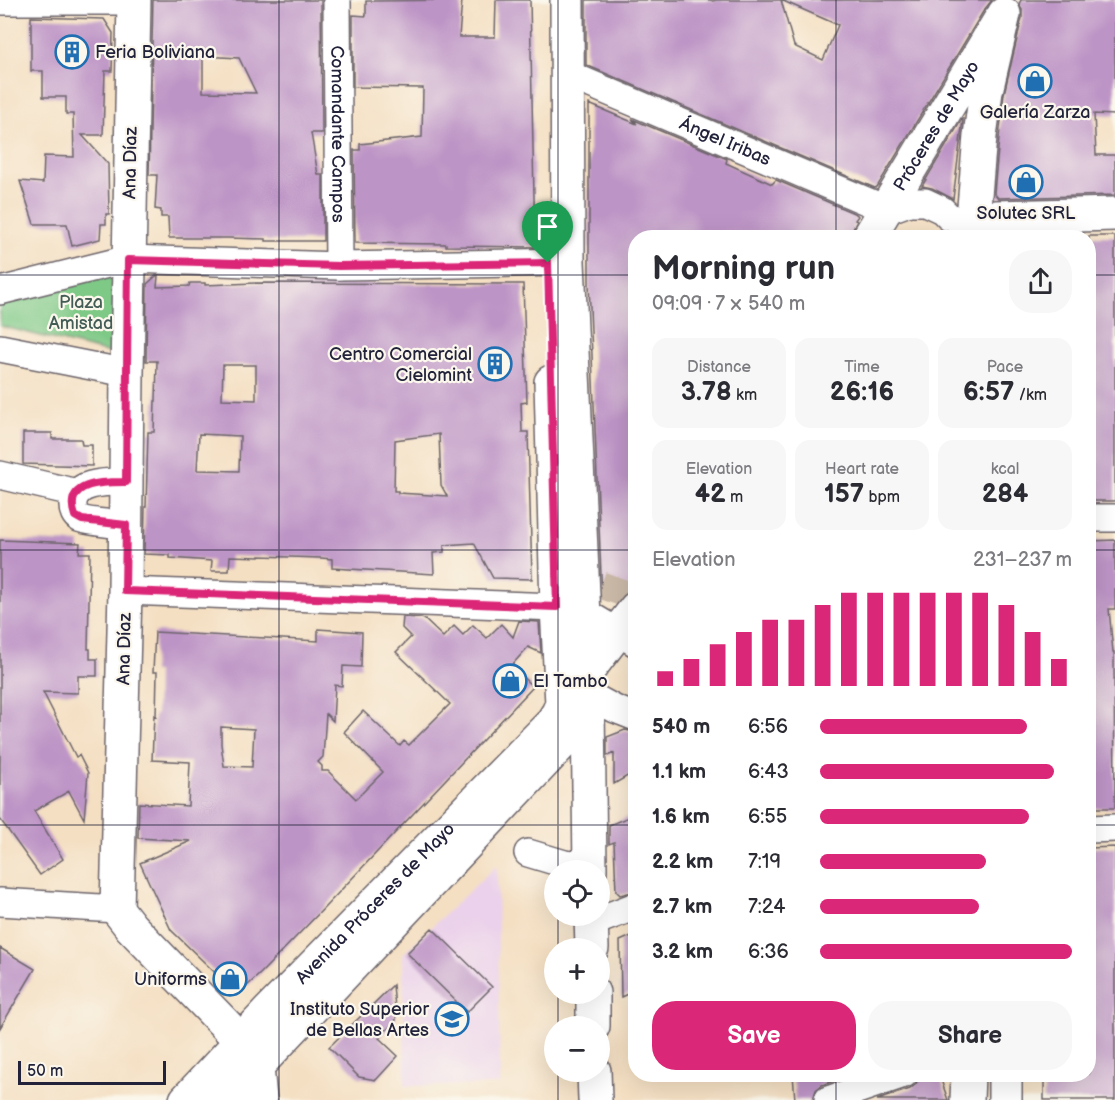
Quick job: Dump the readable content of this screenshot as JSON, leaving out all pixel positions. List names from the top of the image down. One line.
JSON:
{"streets":{"main road":["Próceres de Mayo","Ana Díaz","Avenida Próceres de Mayo"],"street":["Comandante Campos","Ángel Iribas"]},"crossings":[["Próceres de Mayo","Ángel Iribas"]],"parks":["Plaza Amistad"],"places":{"building":["Feria Boliviana","Centro Comercial Cielomint"],"shop":["Galería Zarza","Solutec SRL","El Tambo","Uniforms"],"school or university":["Instituto Superior de Bellas Artes"]},"scale_bar":"50 m","page":{"heading":["Morning run","09:09 · 7 × 540 m"],"stats":[["Distance","3.78 km"],["Time","26:16"],["Pace","6:57 /km"],["Elevation","42 m"],["Heart rate","157 bpm"],["kcal","284"]],"chart":["Elevation","231–237 m"],"list":[{"name":"540 m","note":"6:56"},{"name":"1.1 km","note":"6:43"},{"name":"1.6 km","note":"6:55"},{"name":"2.2 km","note":"7:19"},{"name":"2.7 km","note":"7:24"},{"name":"3.2 km","note":"6:36"}],"map_buttons":["+","−"],"buttons":["Save","Share"],"scale":"50 m"}}
